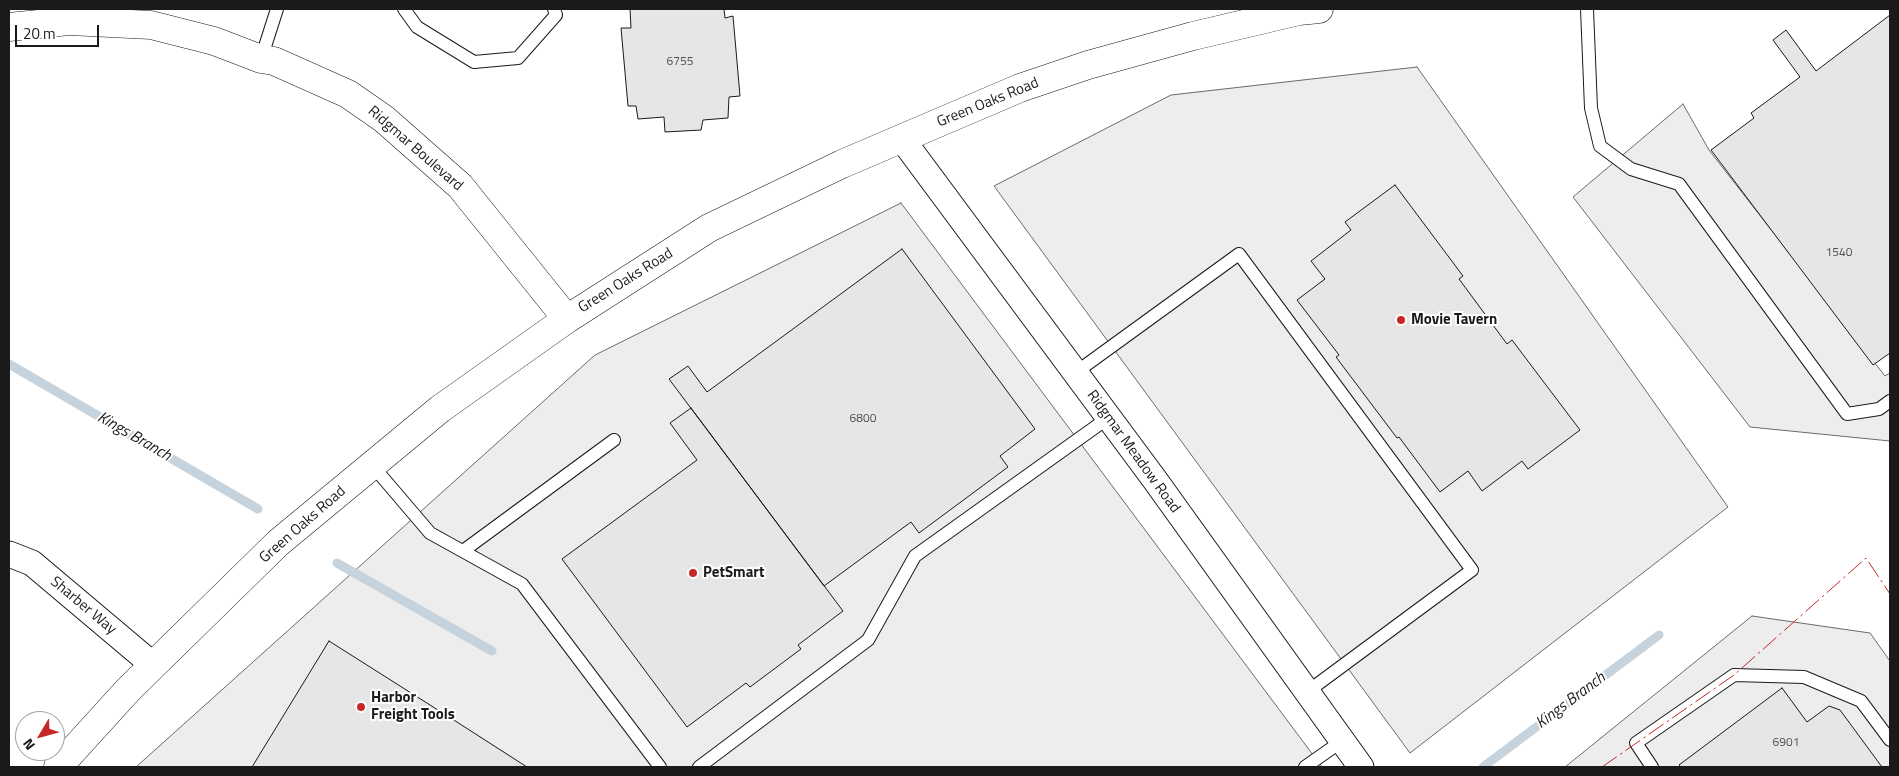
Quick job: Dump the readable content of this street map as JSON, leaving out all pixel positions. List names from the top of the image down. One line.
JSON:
{"streets":{"main road":["Green Oaks Road","Ridgmar Boulevard"],"street":["Ridgmar Meadow Road","Sharber Way"]},"crossings":[["Green Oaks Road","Ridgmar Boulevard"],["Green Oaks Road","Ridgmar Meadow Road"],["Green Oaks Road","Sharber Way"]],"water":["Kings Branch"],"places":["Movie Tavern","PetSmart","Harbor Freight Tools"],"house_numbers":["6755","1540","6800","6901"],"scale_bar":"20 m","north":"bottom left"}
